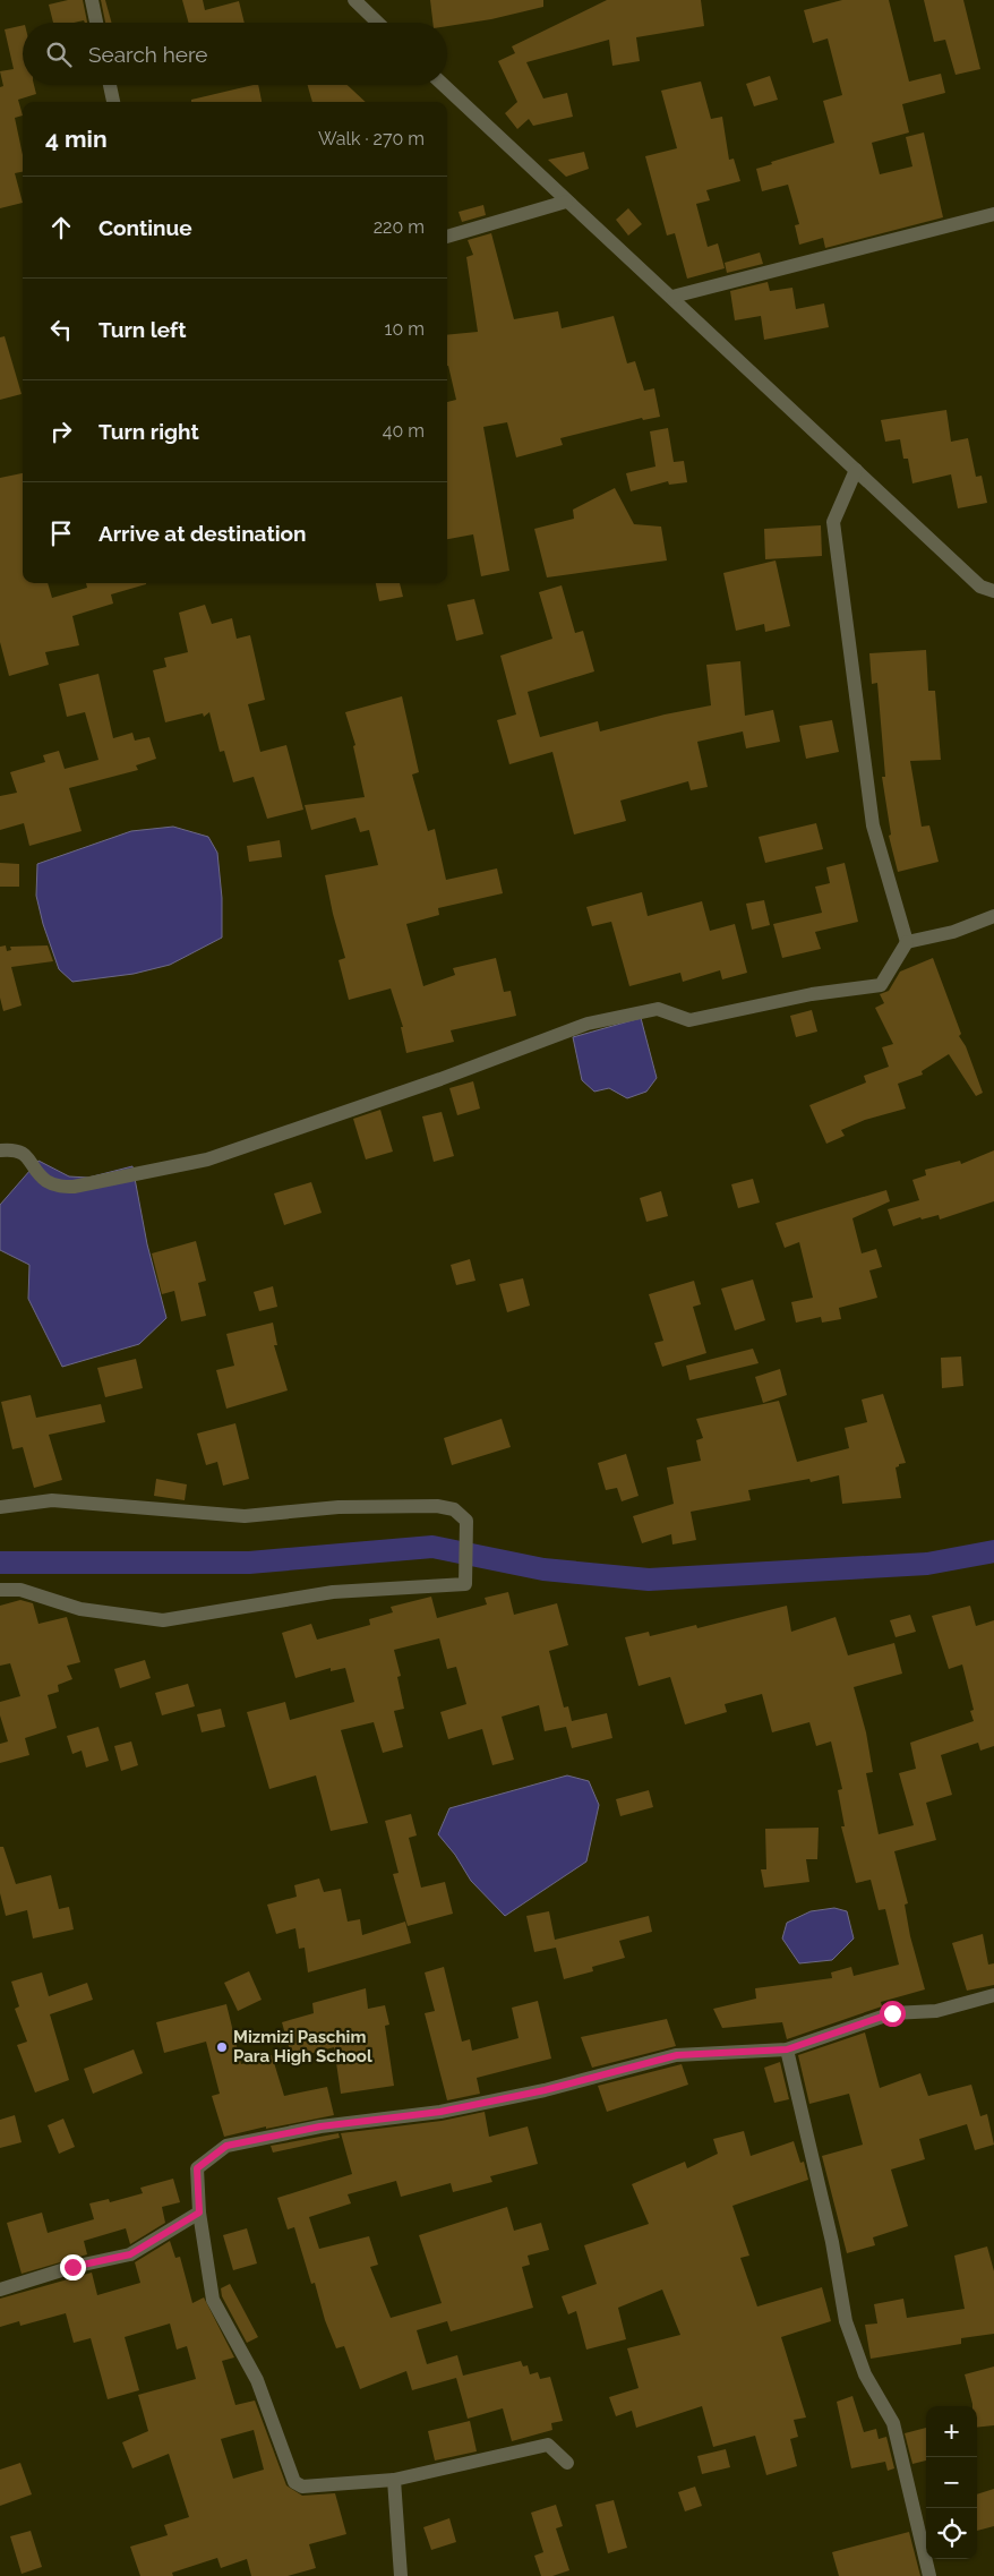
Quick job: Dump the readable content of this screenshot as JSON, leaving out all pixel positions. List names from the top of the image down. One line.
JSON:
{"places":["Mizmizi Paschim Para High School"],"page":{"search":"Search here","heading":["4 min","Walk · 270 m"],"list":[["Continue","220 m"],["Turn left","10 m"],["Turn right","40 m"],"Arrive at destination"],"map_buttons":["+","−"]}}
